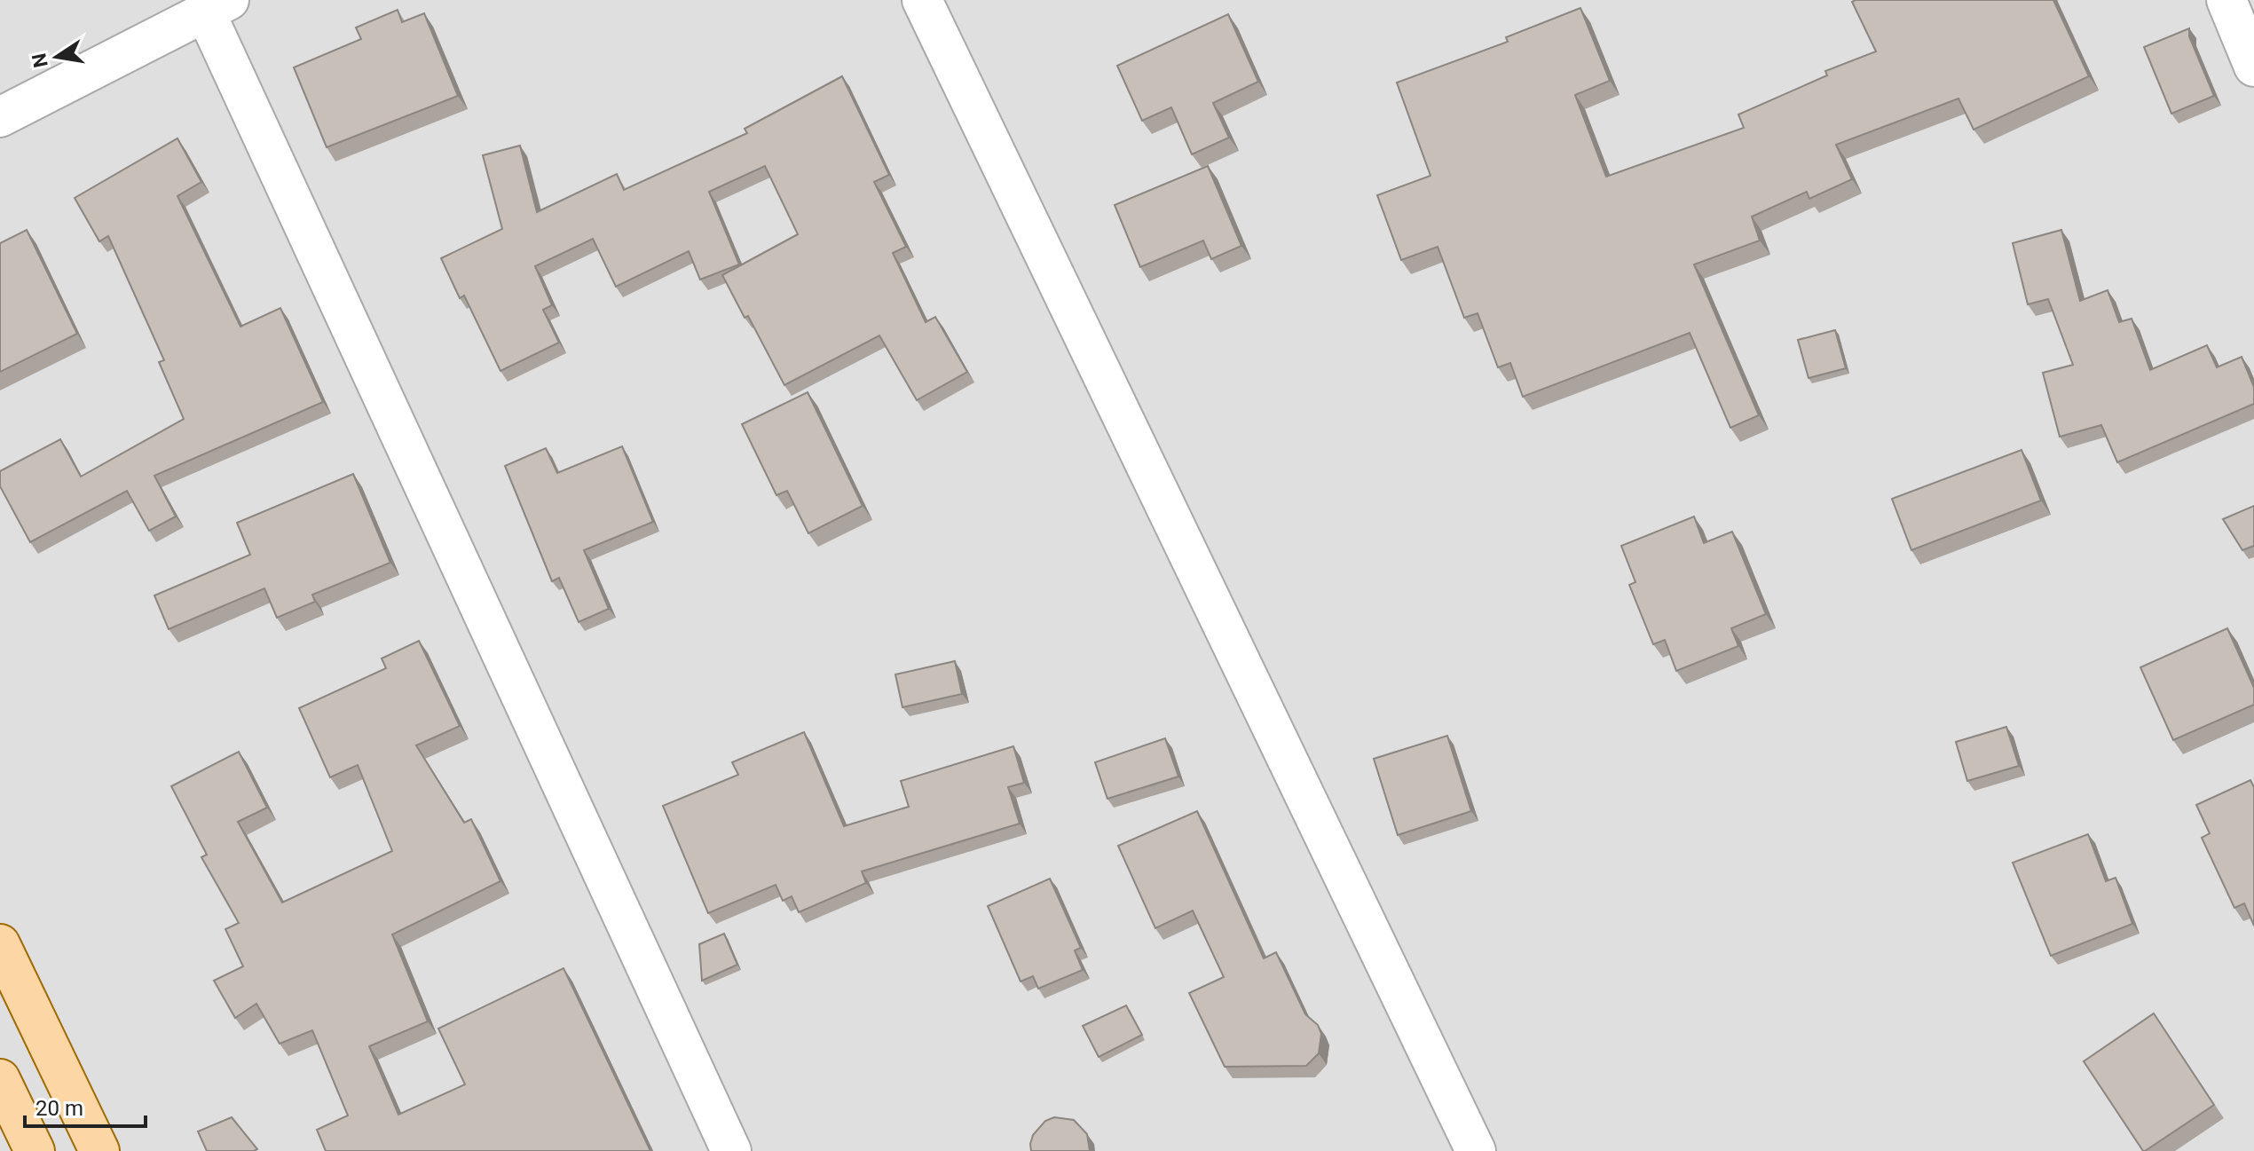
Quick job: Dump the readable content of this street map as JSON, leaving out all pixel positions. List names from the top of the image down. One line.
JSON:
{"scale_bar":"20 m","north":"left"}
